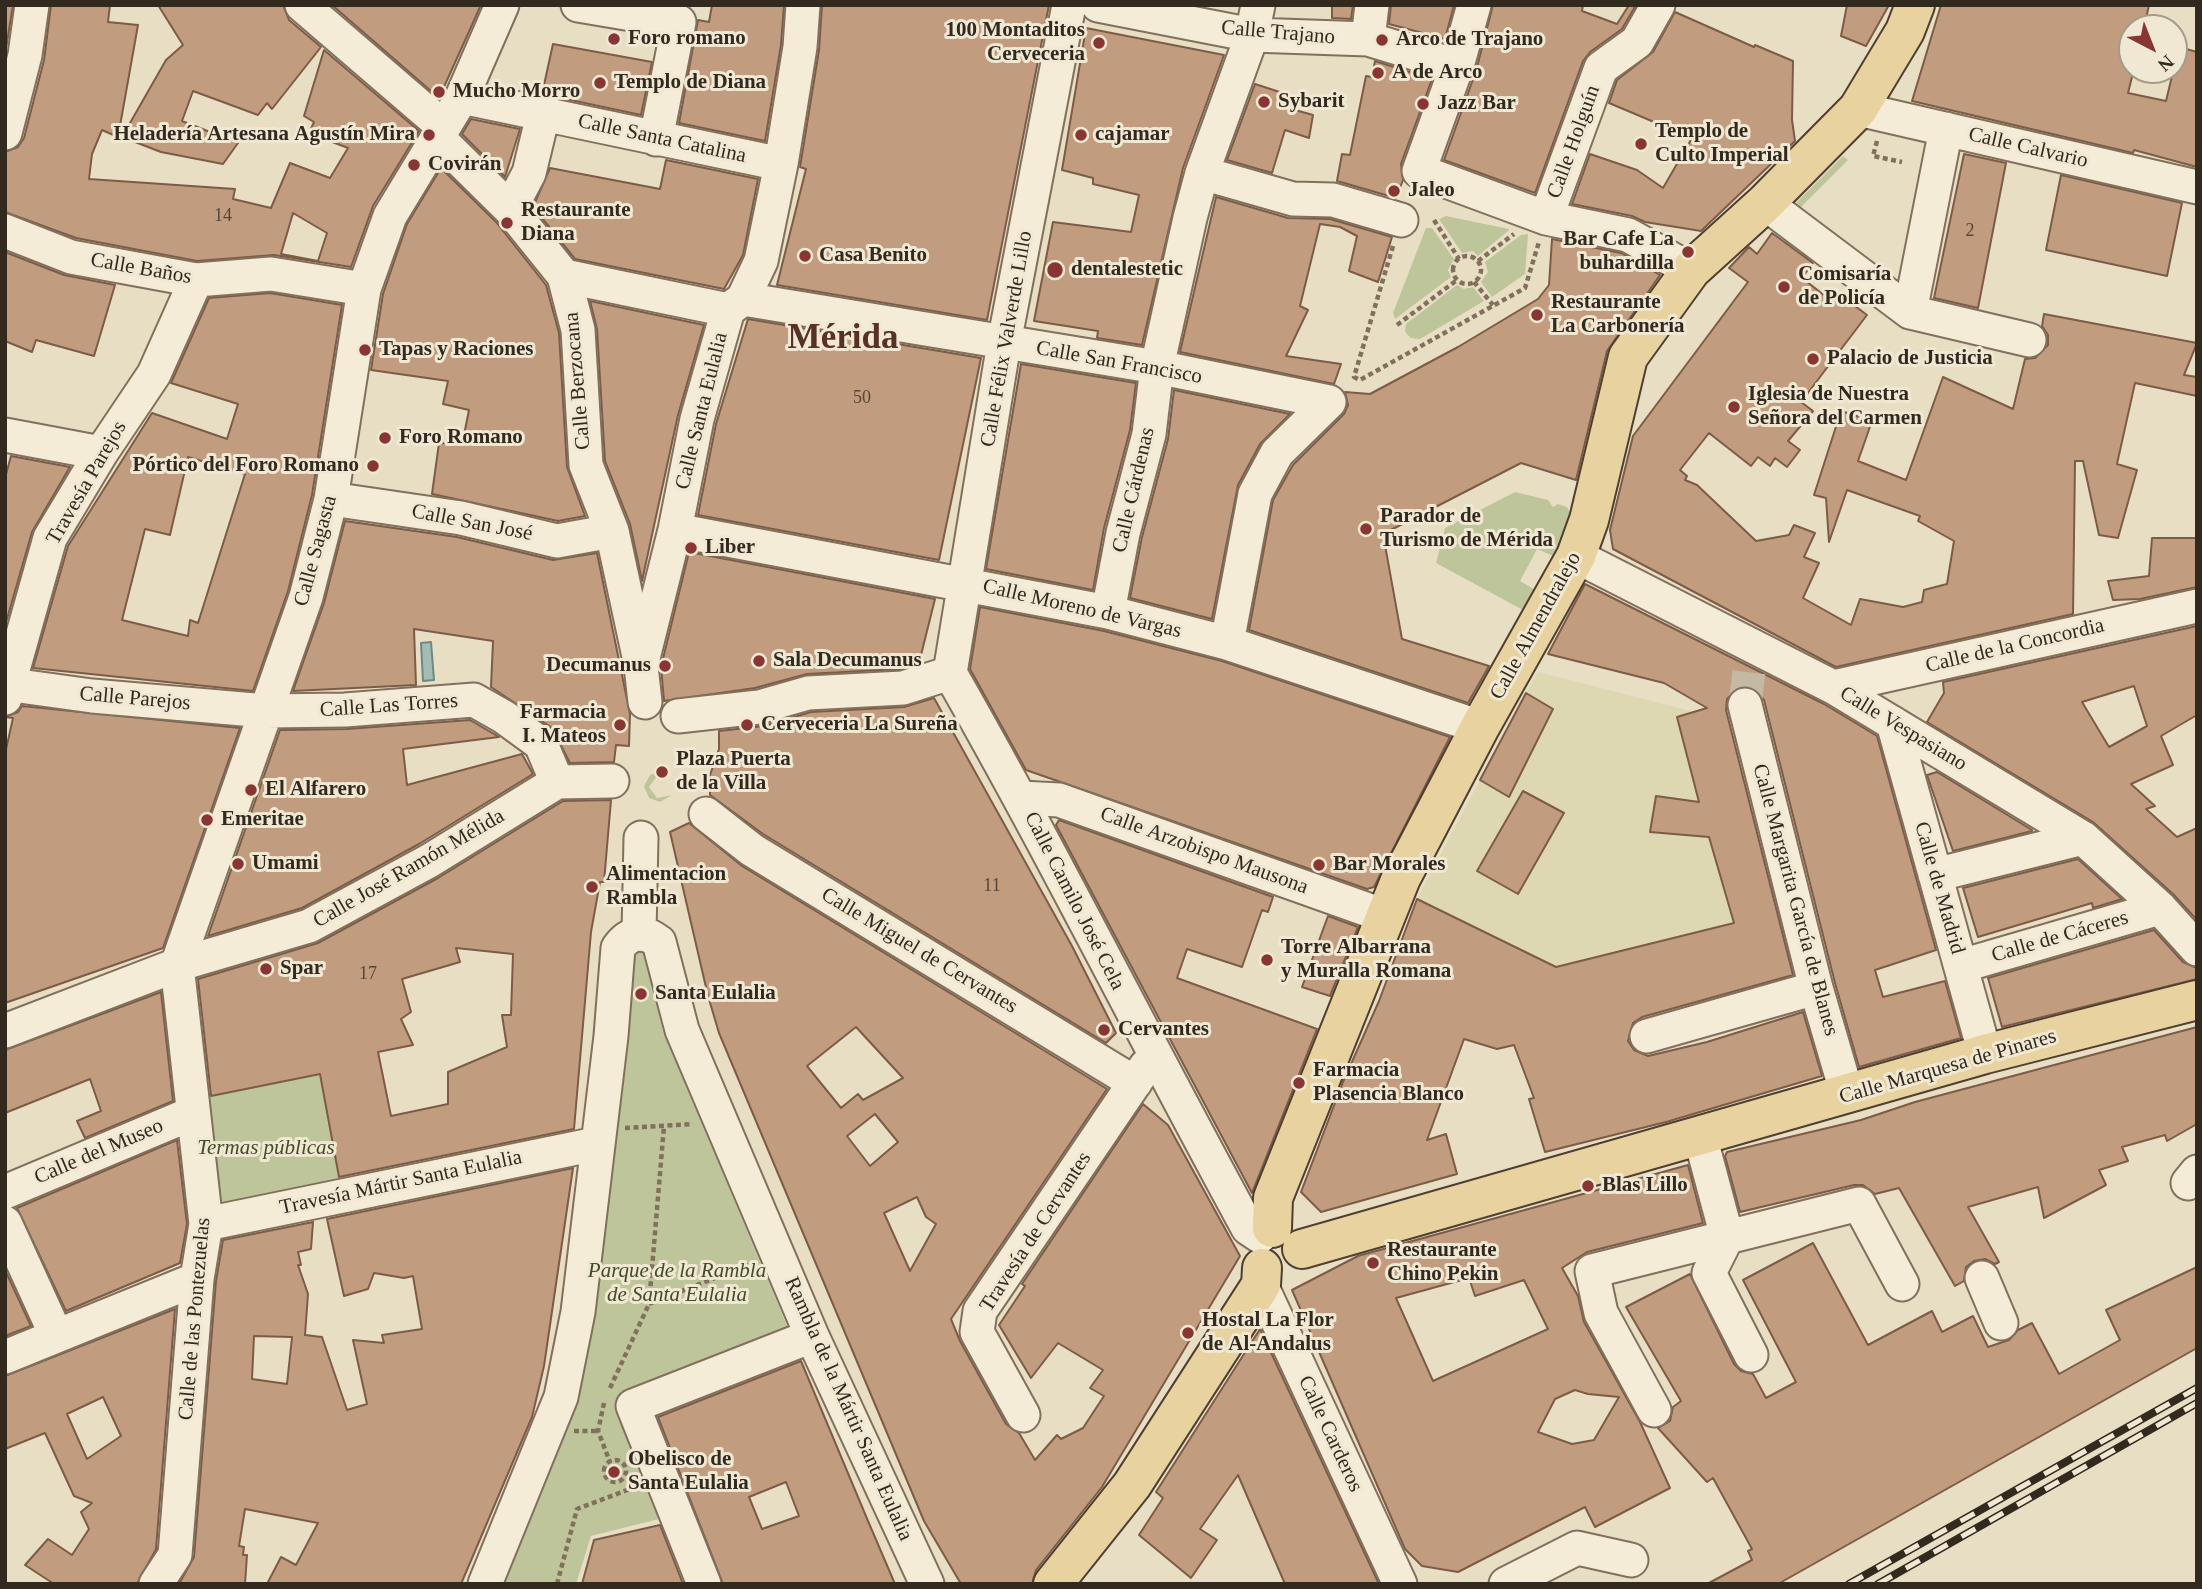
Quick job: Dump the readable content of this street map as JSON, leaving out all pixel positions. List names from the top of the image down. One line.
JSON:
{"streets":{"main road":["Calle Almendralejo","Calle Marquesa de Pinares"],"street":["Calle Trajano","Calle Santa Catalina","Calle Holguín","Calle Calvario","Calle Baños","Calle Félix Valverde Lillo","Calle San Francisco","Calle Berzocana","Calle Santa Eulalia","Travesía Parejos","Calle Cárdenas","Calle San José","Calle Sagasta","Calle Moreno de Vargas","Calle de la Concordia","Calle Parejos","Calle Las Torres","Calle Vespasiano","Calle Arzobispo Mausona","Calle José Ramón Mélida","Calle de Madrid","Calle Margarita García de Blanes","Calle Camilo José Cela","Calle de Cáceres","Calle Miguel de Cervantes","Calle del Museo","Travesía Mártir Santa Eulalia","Travesía de Cervantes","Calle de las Pontezuelas","Rambla de la Mártir Santa Eulalia","Calle Carderos"]},"crossings":[["Calle Trajano","Calle Cárdenas"],["Calle Santa Catalina","Calle Santa Eulalia"],["Calle Santa Catalina","Calle Sagasta"],["Calle Calvario","Calle Almendralejo"],["Calle Baños","Travesía Parejos"],["Calle Baños","Calle Sagasta"],["Calle Félix Valverde Lillo","Calle San Francisco"],["Calle Félix Valverde Lillo","Calle Moreno de Vargas"],["Calle Félix Valverde Lillo","Calle Camilo José Cela"],["Calle San Francisco","Calle Berzocana"],["Calle San Francisco","Calle Santa Eulalia"],["Calle San Francisco","Calle Cárdenas"],["Calle San Francisco","Calle Moreno de Vargas"],["Calle Berzocana","Calle Santa Eulalia"],["Calle Berzocana","Calle San José"],["Calle Berzocana","Calle Sagasta"],["Calle Santa Eulalia","Calle Moreno de Vargas"],["Travesía Parejos","Calle Parejos"],["Calle Cárdenas","Calle Moreno de Vargas"],["Calle San José","Calle Sagasta"],["Calle Sagasta","Calle Parejos"],["Calle Sagasta","Calle Las Torres"],["Calle Sagasta","Calle José Ramón Mélida"],["Calle Sagasta","Calle de las Pontezuelas"],["Calle Moreno de Vargas","Calle Almendralejo"],["Calle Almendralejo","Calle Vespasiano"],["Calle Almendralejo","Calle Arzobispo Mausona"],["Calle Almendralejo","Calle Camilo José Cela"],["Calle Almendralejo","Calle Marquesa de Pinares"],["Calle Almendralejo","Calle Carderos"],["Calle de la Concordia","Calle Vespasiano"],["Calle Parejos","Calle Las Torres"],["Calle Las Torres","Calle José Ramón Mélida"],["Calle Vespasiano","Calle de Madrid"],["Calle Vespasiano","Calle de Cáceres"],["Calle Arzobispo Mausona","Calle Camilo José Cela"],["Calle José Ramón Mélida","Calle de las Pontezuelas"],["Calle de Madrid","Calle de Cáceres"],["Calle de Madrid","Calle Marquesa de Pinares"],["Calle Margarita García de Blanes","Calle Marquesa de Pinares"],["Calle Camilo José Cela","Calle Marquesa de Pinares"],["Calle Camilo José Cela","Travesía de Cervantes"],["Calle Camilo José Cela","Calle Carderos"],["Calle Miguel de Cervantes","Travesía de Cervantes"],["Calle Marquesa de Pinares","Calle Carderos"],["Calle del Museo","Calle de las Pontezuelas"],["Travesía Mártir Santa Eulalia","Calle de las Pontezuelas"]],"districts":["Mérida"],"parks":["Termas públicas","Parque de la Rambla de Santa Eulalia"],"places":["Foro romano","Arco de Trajano","100 Montaditos Cerveceria","A de Arco","Templo de Diana","Mucho Morro","Sybarit","Jazz Bar","Heladería Artesana Agustín Mira","cajamar","Templo de Culto Imperial","Covirán","Jaleo","Restaurante Diana","Bar Cafe La buhardilla","Casa Benito","dentalestetic","Comisaría de Policía","Restaurante La Carbonería","Tapas y Raciones","Palacio de Justicia","Iglesia de Nuestra Señora del Carmen","Foro Romano","Pórtico del Foro Romano","Parador de Turismo de Mérida","Liber","Sala Decumanus","Decumanus","Farmacia I. Mateos","Cerveceria La Sureña","Plaza Puerta de la Villa","El Alfarero","Emeritae","Umami","Bar Morales","Alimentacion Rambla","Torre Albarrana y Muralla Romana","Spar","Santa Eulalia","Cervantes","Farmacia Plasencia Blanco","Blas Lillo","Restaurante Chino Pekin","Hostal La Flor de Al-Andalus","Obelisco de Santa Eulalia"],"house_numbers":["14","2","50","11","17"],"north":"bottom right"}
